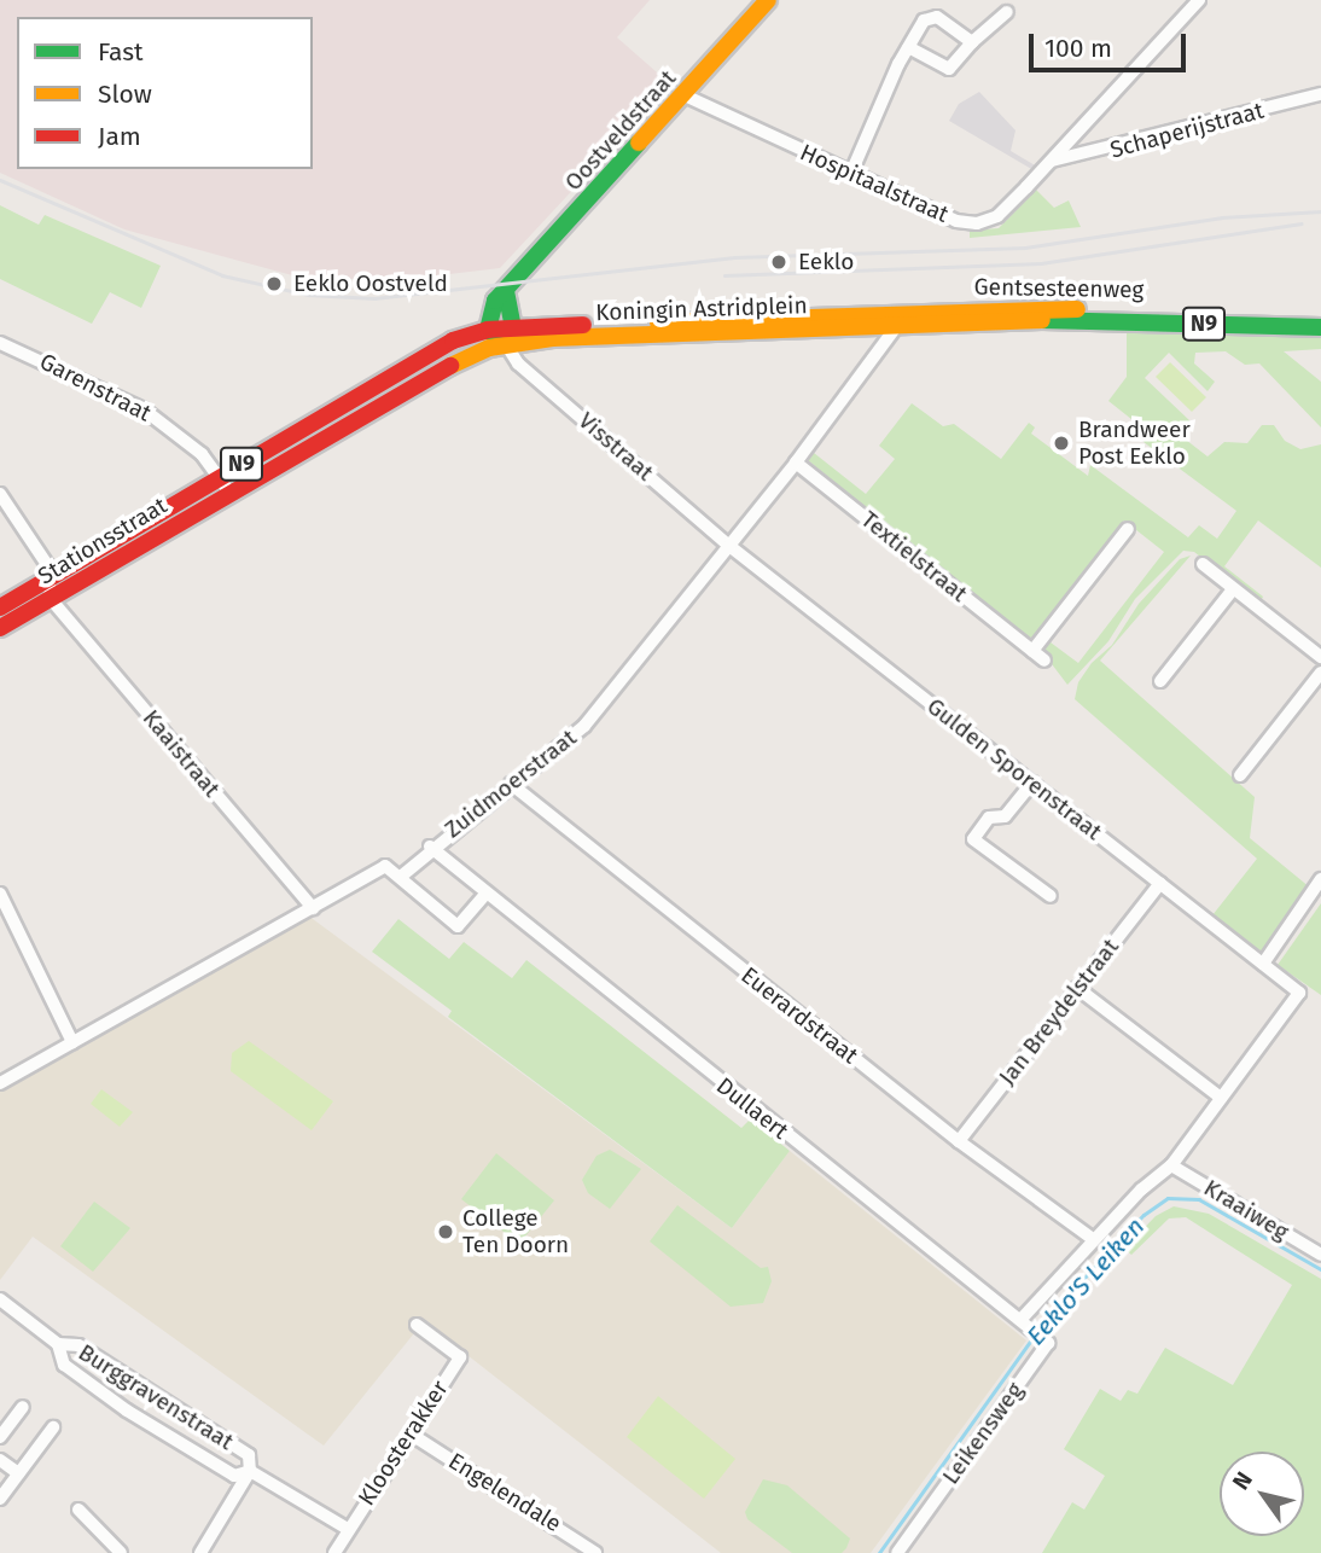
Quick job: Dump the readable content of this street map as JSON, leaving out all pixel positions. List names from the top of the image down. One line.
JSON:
{"streets":{"main road":["Oostveldstraat","Gentsesteenweg","Koningin Astridplein","N9","Stationsstraat"],"street":["Schaperijstraat","Hospitaalstraat","Garenstraat","Visstraat","Textielstraat","Kaaistraat","Gulden Sporenstraat","Zuidmoerstraat","Jan Breydelstraat","Euerardstraat","Dullaert","Kraaiweg","Burggravenstraat","Leikensweg","Kloosterakker","Engelendale"]},"crossings":[["Oostveldstraat","Hospitaalstraat"],["Oostveldstraat","N9"],["Oostveldstraat","Stationsstraat"],["Schaperijstraat","Hospitaalstraat"],["Gentsesteenweg","Koningin Astridplein"],["Gentsesteenweg","Zuidmoerstraat"],["Koningin Astridplein","N9"],["Koningin Astridplein","Visstraat"],["Koningin Astridplein","Stationsstraat"],["Koningin Astridplein","Zuidmoerstraat"],["N9","Stationsstraat"],["Garenstraat","Stationsstraat"],["Visstraat","Stationsstraat"],["Visstraat","Gulden Sporenstraat"],["Visstraat","Zuidmoerstraat"],["Stationsstraat","Kaaistraat"],["Textielstraat","Zuidmoerstraat"],["Gulden Sporenstraat","Zuidmoerstraat"],["Gulden Sporenstraat","Jan Breydelstraat"],["Zuidmoerstraat","Euerardstraat"],["Zuidmoerstraat","Dullaert"],["Jan Breydelstraat","Euerardstraat"],["Dullaert","Leikensweg"],["Burggravenstraat","Kloosterakker"],["Kloosterakker","Engelendale"]],"water":["Eeklo'S Leiken"],"places":["Eeklo","Eeklo Oostveld","Brandweer Post Eeklo","College Ten Doorn"],"legend":["Fast","Slow","Jam"],"scale_bar":"100 m","north":"top left"}
